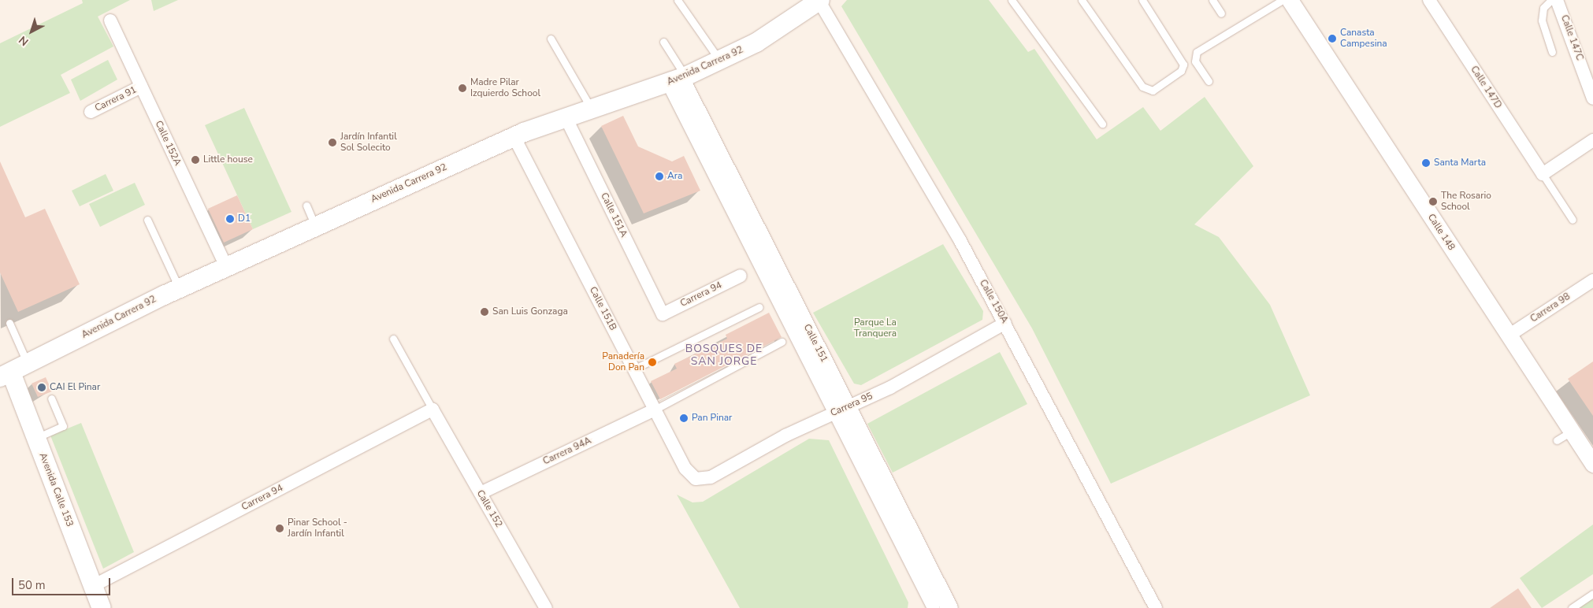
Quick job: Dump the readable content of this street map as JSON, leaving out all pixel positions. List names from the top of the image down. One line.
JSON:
{"streets":{"main road":["Avenida Carrera 92","Avenida Calle 153"],"street":["Calle 147C","Calle 147D","Carrera 91","Calle 152A","Calle 151A","Calle 148","Carrera 94","Calle 150A","Carrera 98","Calle 151B","Calle 151","Carrera 95","Carrera 94A","Calle 152"]},"crossings":[["Avenida Carrera 92","Calle 152A"],["Avenida Carrera 92","Calle 151A"],["Avenida Carrera 92","Calle 150A"],["Avenida Carrera 92","Calle 151B"],["Avenida Carrera 92","Calle 151"],["Avenida Carrera 92","Avenida Calle 153"],["Carrera 91","Calle 152A"],["Calle 151A","Carrera 94"],["Calle 148","Carrera 98"],["Carrera 94","Avenida Calle 153"],["Carrera 94","Calle 152"],["Calle 150A","Carrera 95"],["Calle 151B","Carrera 95"],["Calle 151B","Carrera 94A"],["Calle 151","Carrera 95"],["Carrera 94A","Calle 152"]],"districts":["BOSQUES DE SAN JORGE"],"parks":["Parque La Tranquera"],"places":["Canasta Campesina","Madre Pilar Izquierdo School","Jardín Infantil Sol Solecito","Little house","Santa Marta","Ara","The Rosario School","D1","San Luis Gonzaga","Panadería Don Pan","CAI El Pinar","Pan Pinar","Pinar School - Jardín Infantil"],"scale_bar":"50 m","north":"bottom left"}
